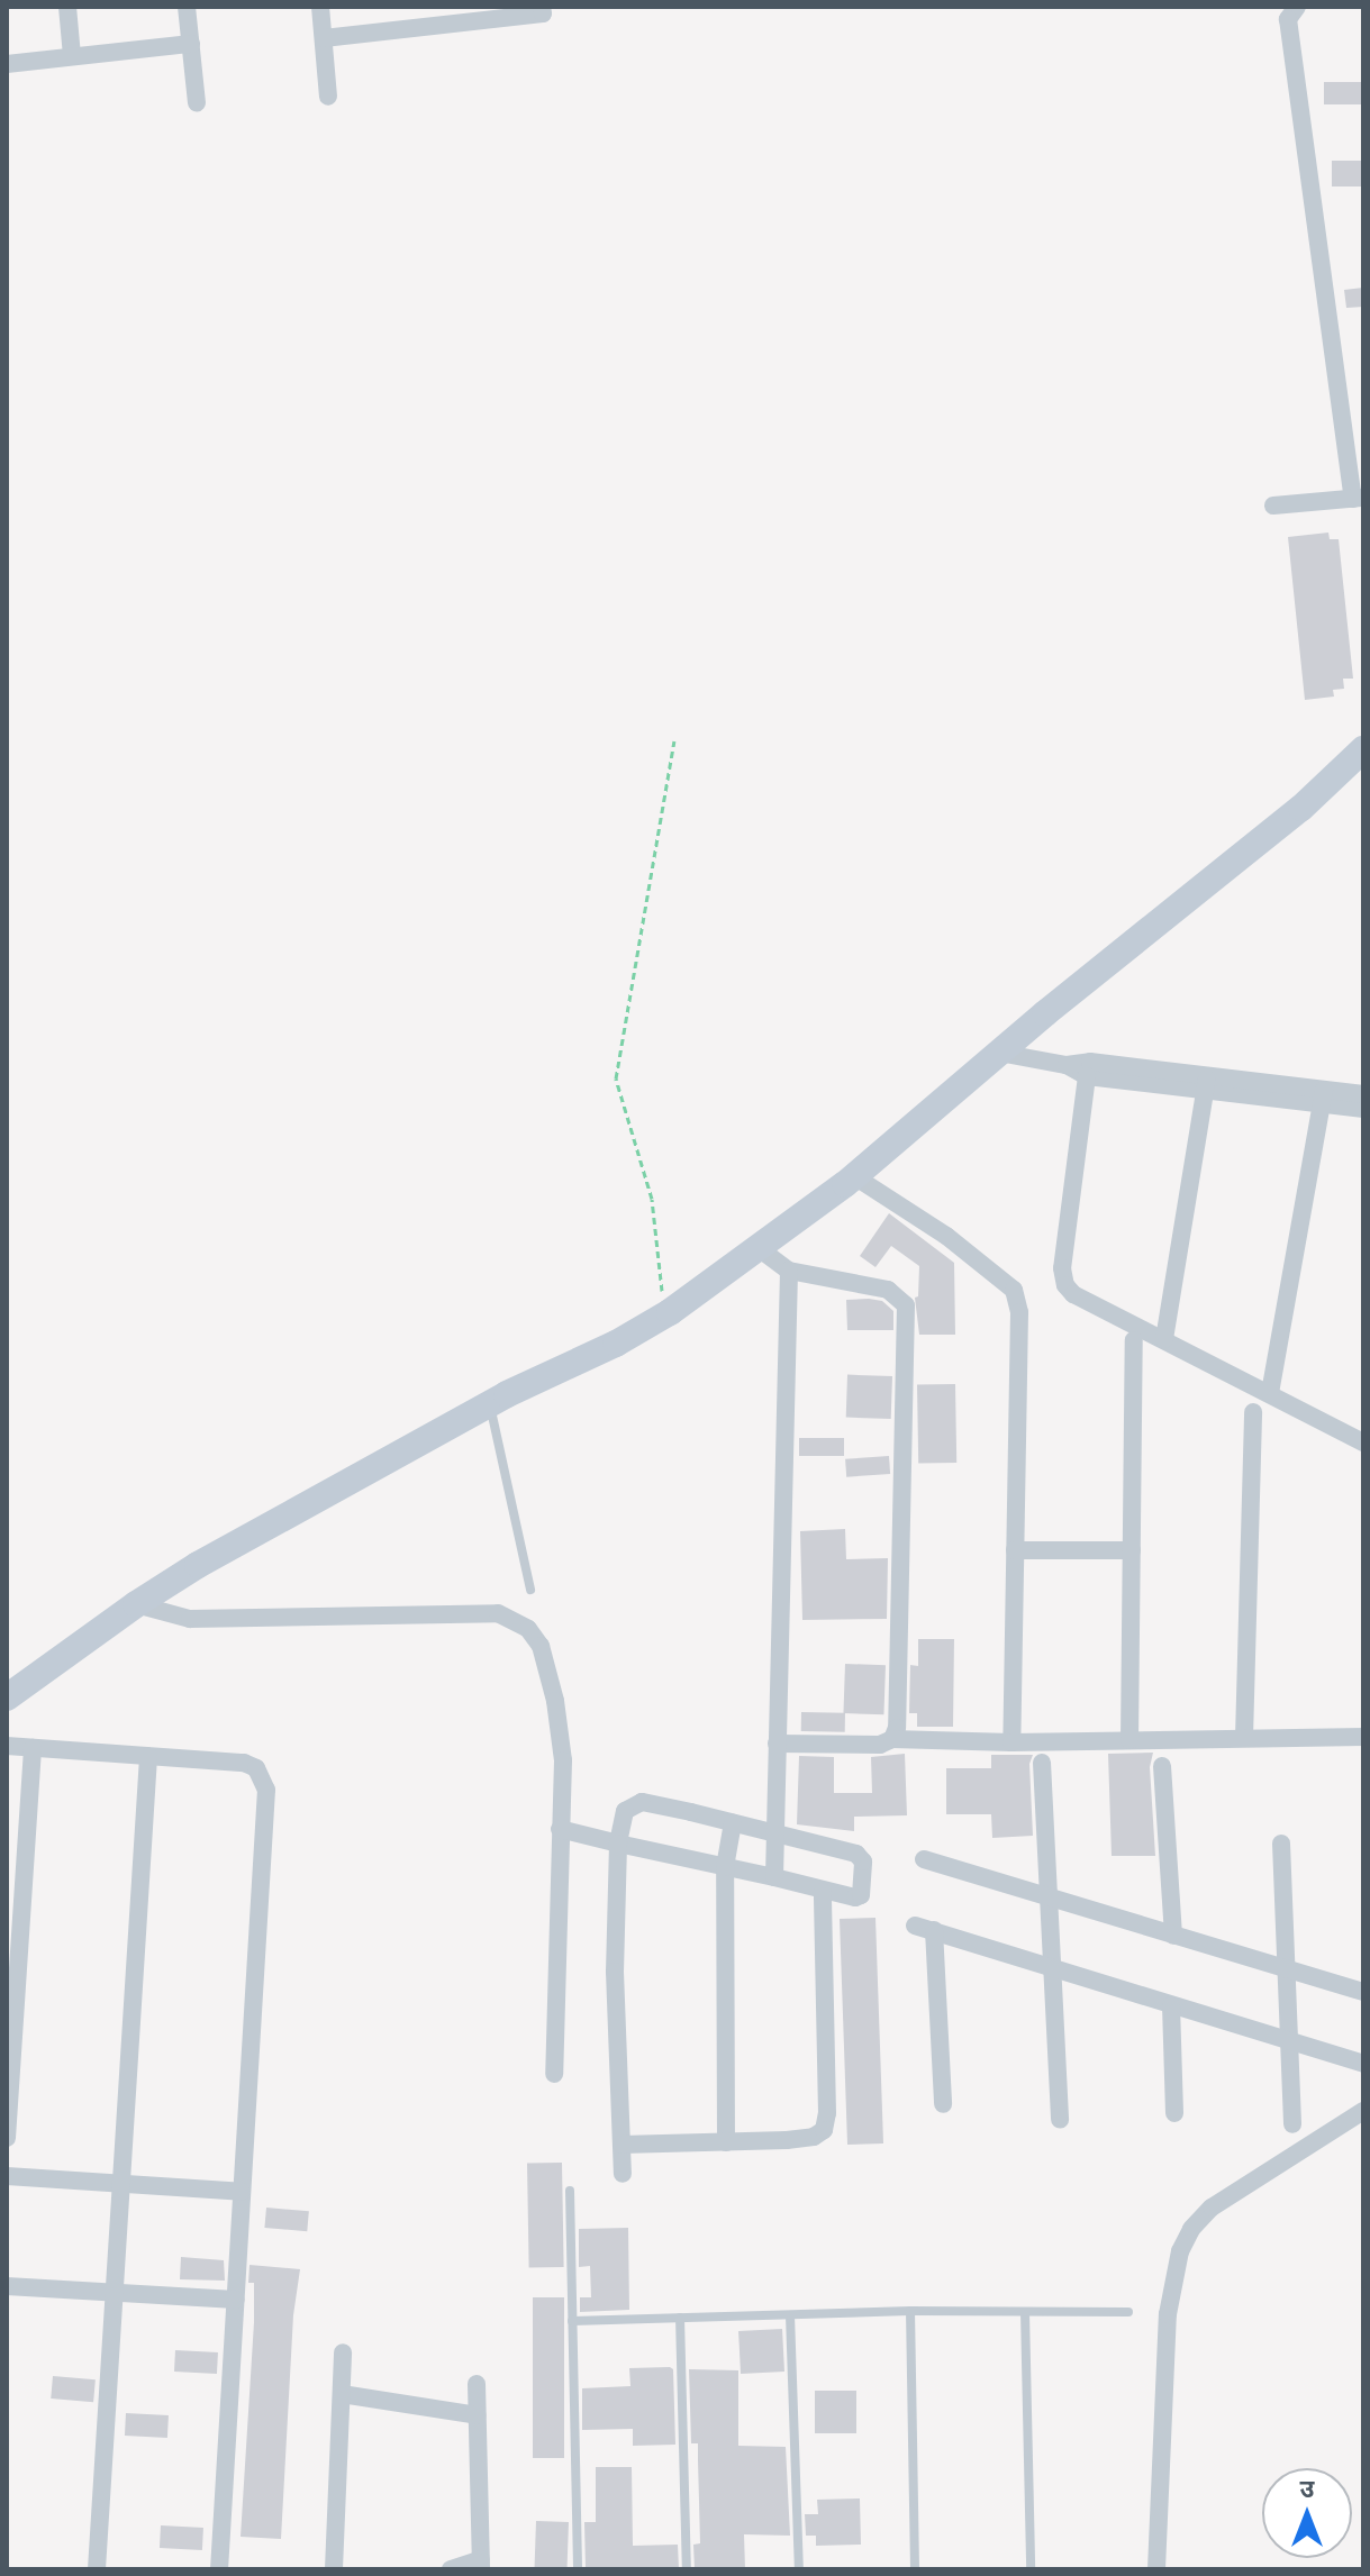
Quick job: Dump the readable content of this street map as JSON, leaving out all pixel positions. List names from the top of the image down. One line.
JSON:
{"north":"top"}
